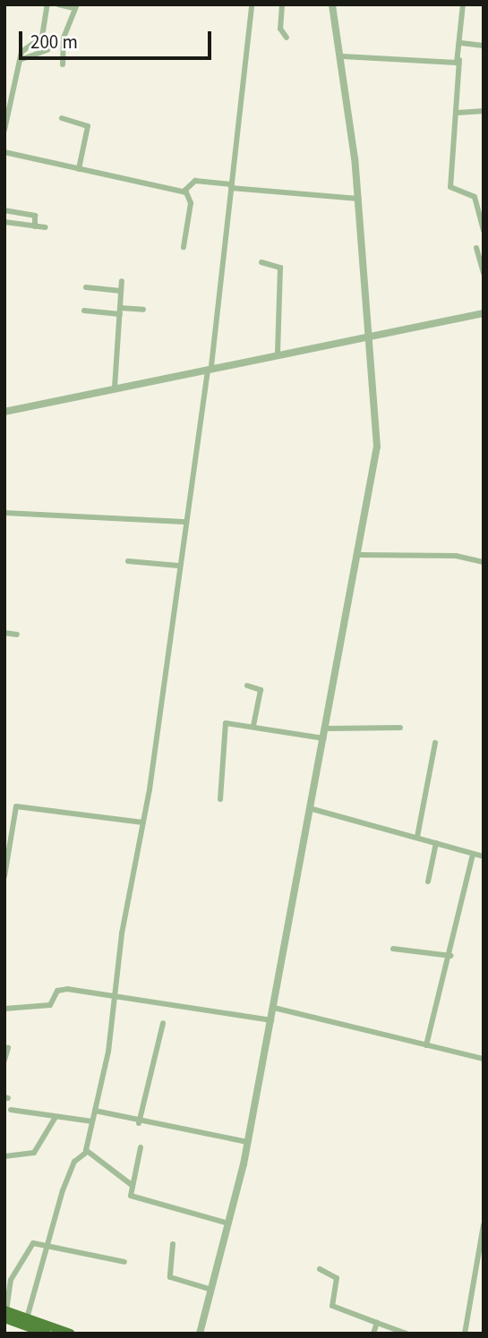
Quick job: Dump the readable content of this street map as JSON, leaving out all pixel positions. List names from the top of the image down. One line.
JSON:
{"scale_bar":"200 m"}
